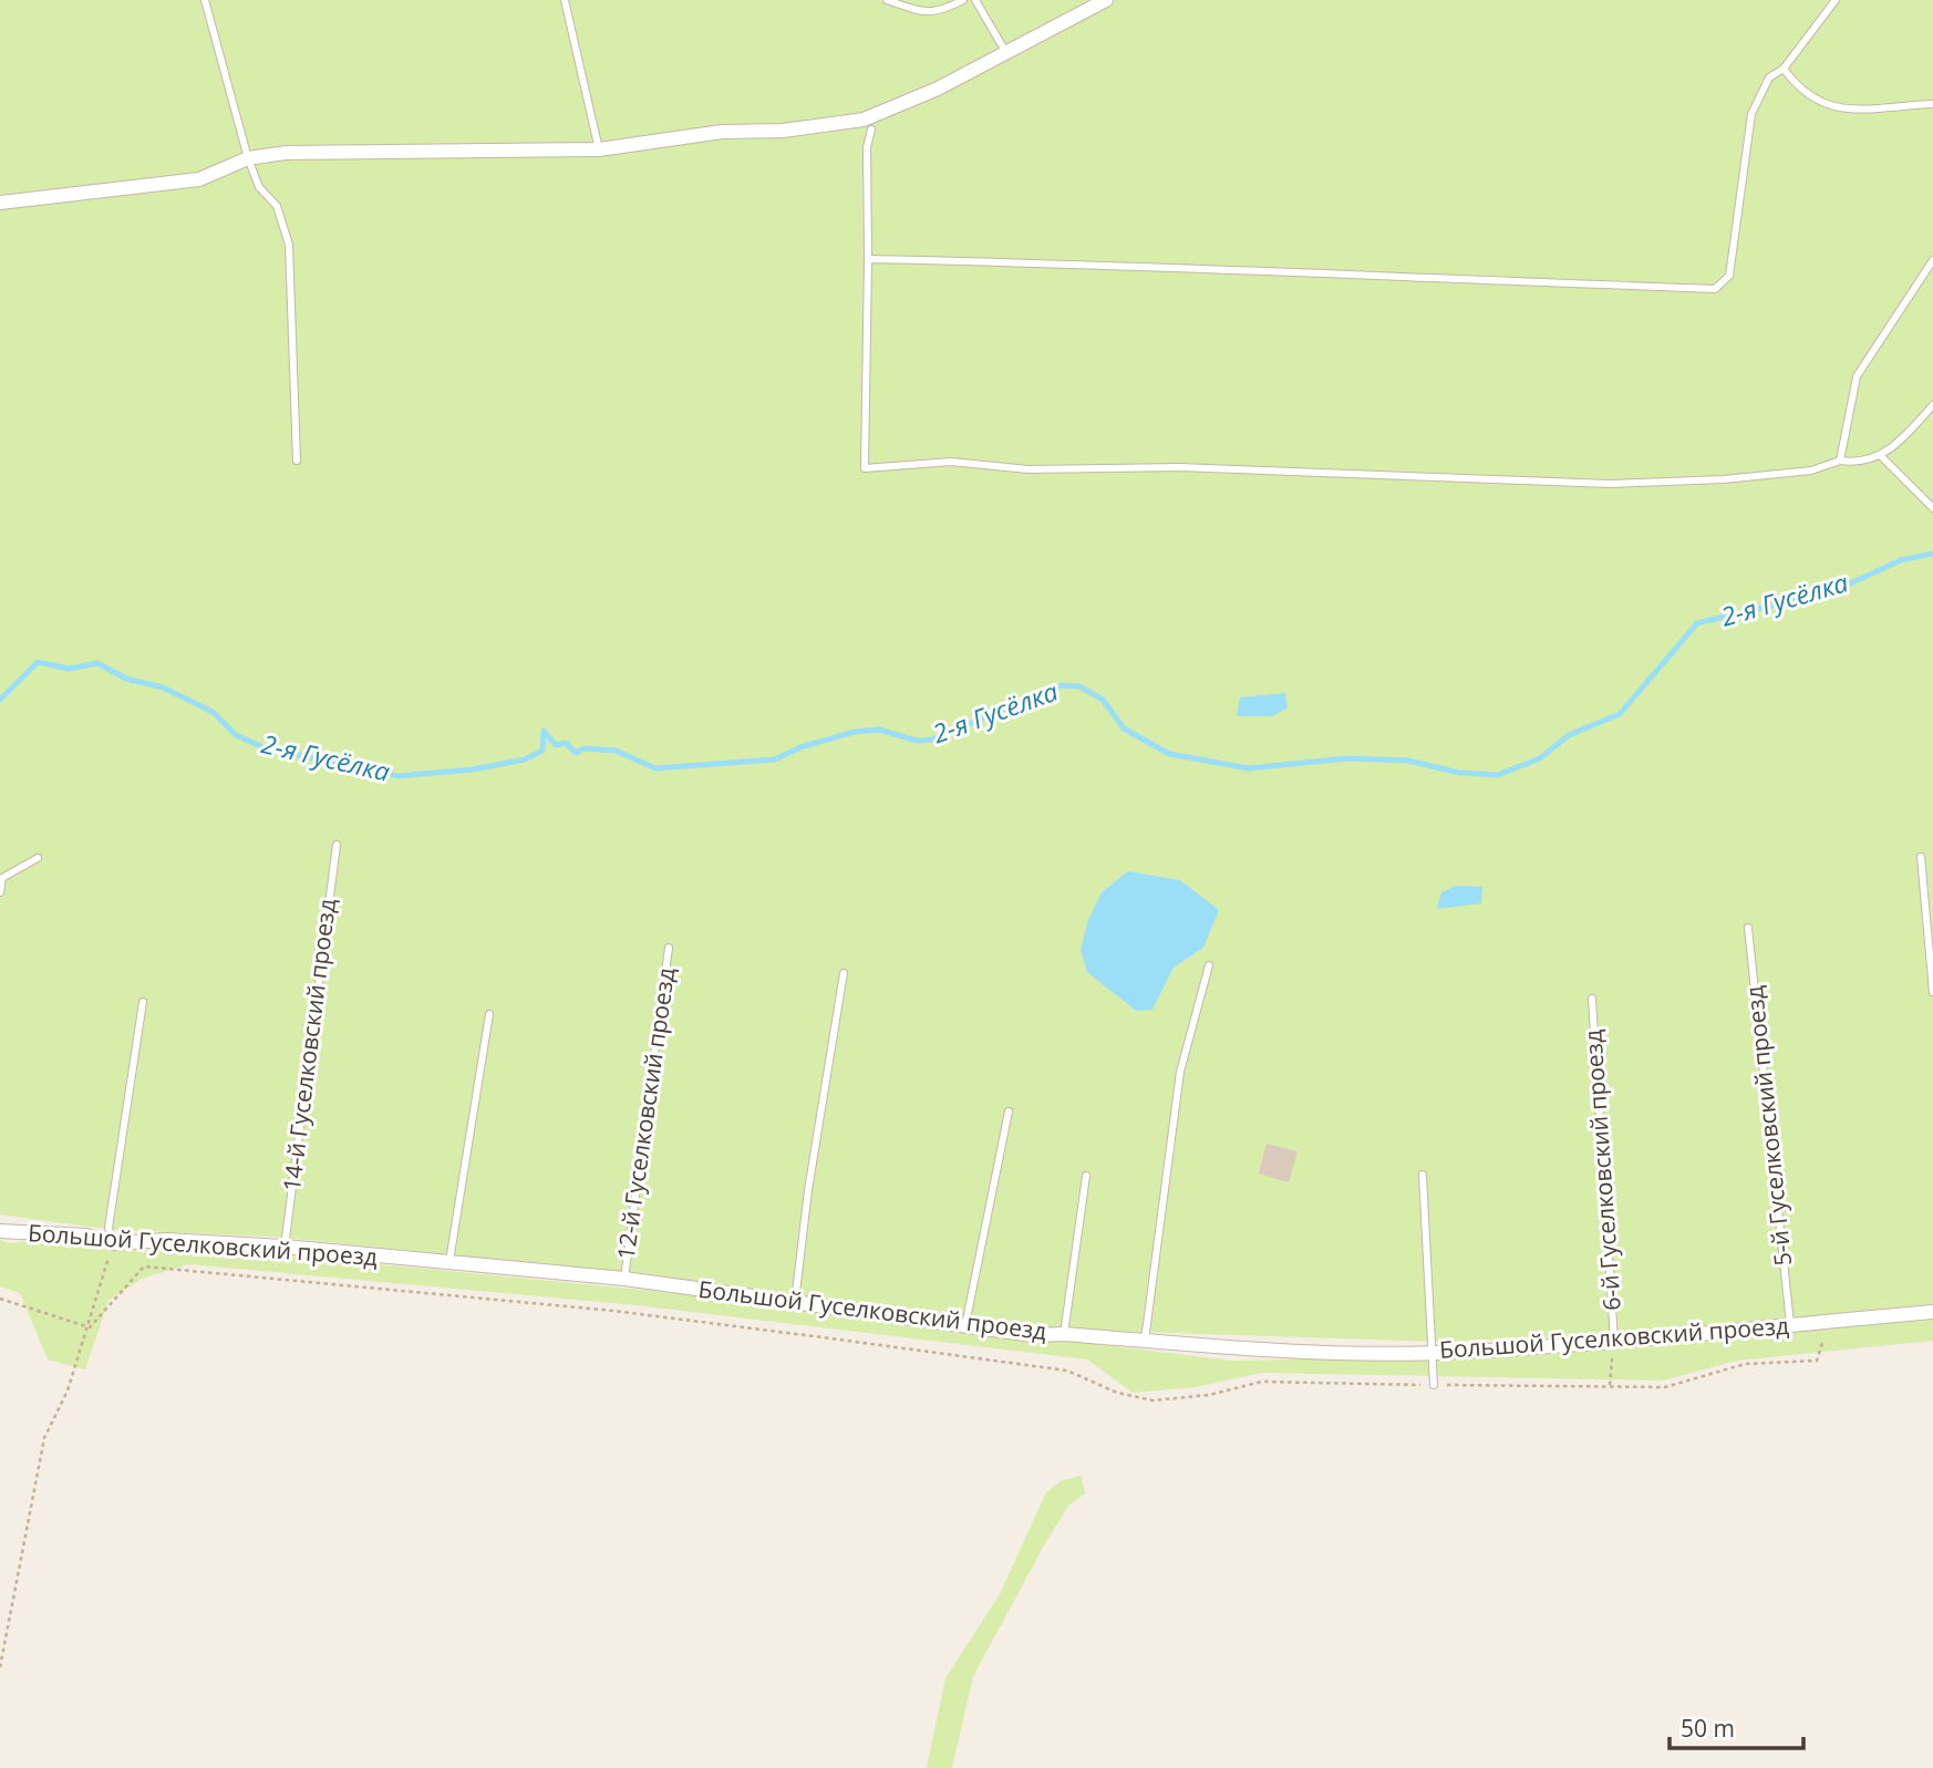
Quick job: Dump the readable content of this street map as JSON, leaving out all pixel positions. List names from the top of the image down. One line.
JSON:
{"streets":{"street":["Большой Гуселковский проезд"],"lane":["14-й Гуселковский проезд","12-й Гуселковский проезд","5-й Гуселковский проезд","6-й Гуселковский проезд"]},"crossings":[["14-й Гуселковский проезд","Большой Гуселковский проезд"],["12-й Гуселковский проезд","Большой Гуселковский проезд"],["5-й Гуселковский проезд","Большой Гуселковский проезд"],["6-й Гуселковский проезд","Большой Гуселковский проезд"]],"water":["2-я Гусёлка"],"scale_bar":"50 m"}
